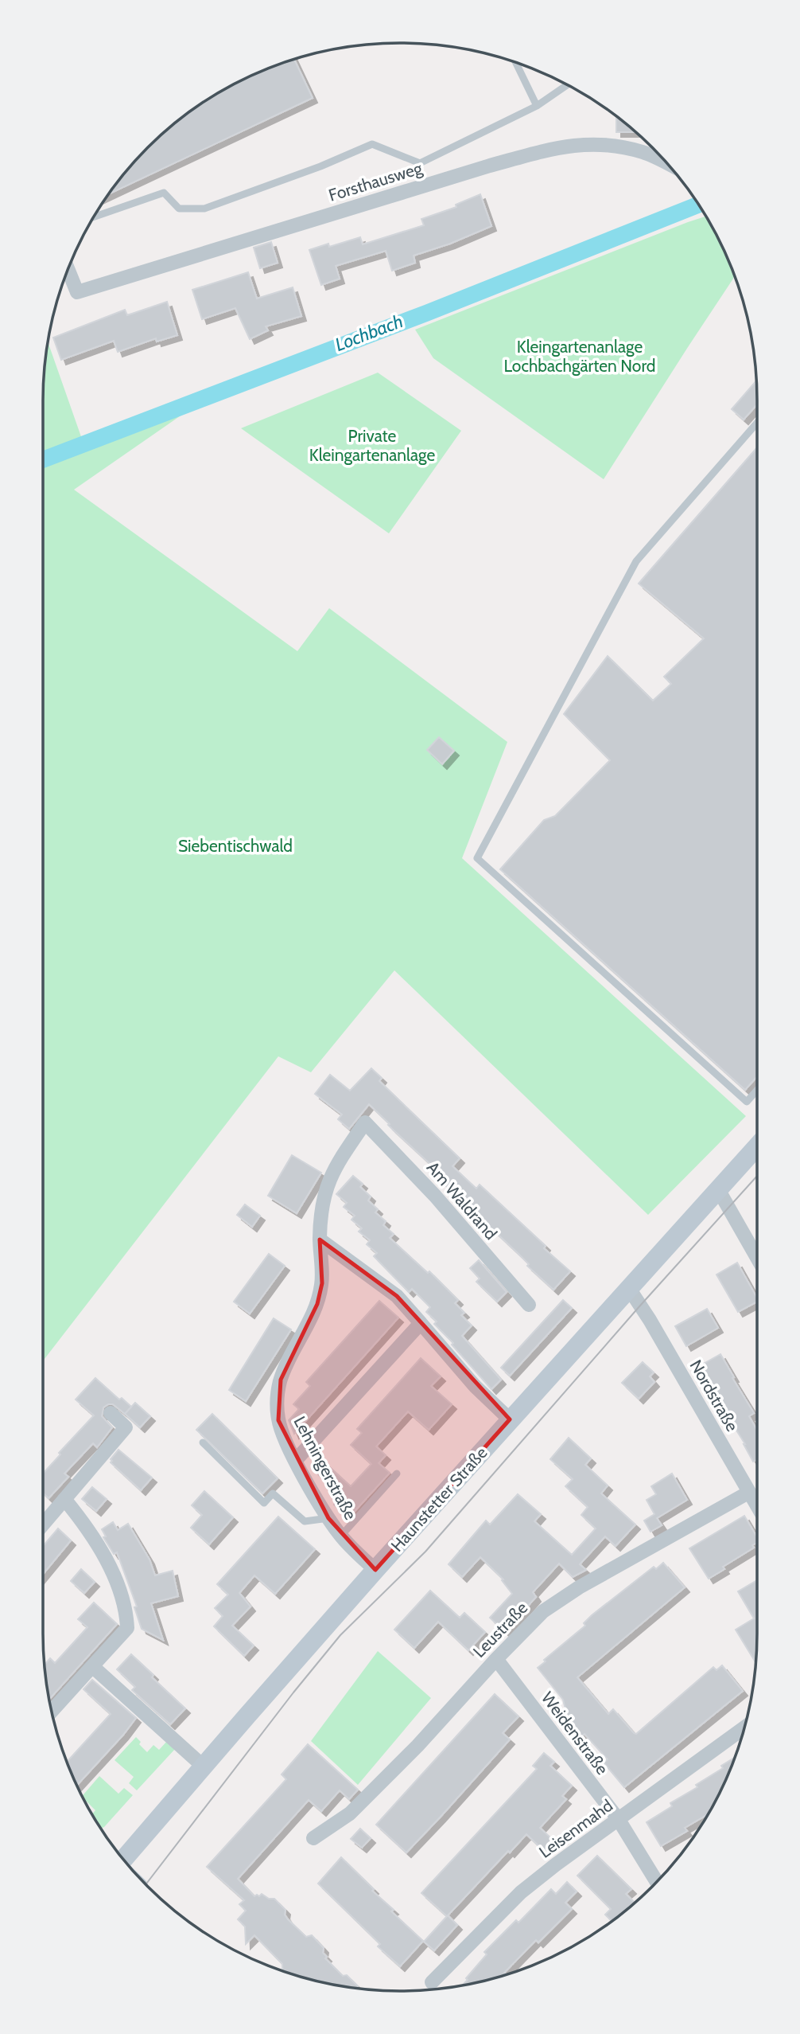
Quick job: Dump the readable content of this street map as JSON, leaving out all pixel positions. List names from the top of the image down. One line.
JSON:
{"streets":{"main road":["Haunstetter Straße"],"street":["Forsthausweg","Am Waldrand","Nordstraße","Lehningerstraße","Leustraße","Weidenstraße","Leisenmahd"]},"crossings":[["Am Waldrand","Lehningerstraße"],["Nordstraße","Haunstetter Straße"],["Nordstraße","Leustraße"],["Lehningerstraße","Haunstetter Straße"],["Leustraße","Weidenstraße"],["Weidenstraße","Leisenmahd"]],"water":["Lochbach"],"parks":["Kleingartenanlage Lochbachgärten Nord","Private Kleingartenanlage","Siebentischwald"]}
